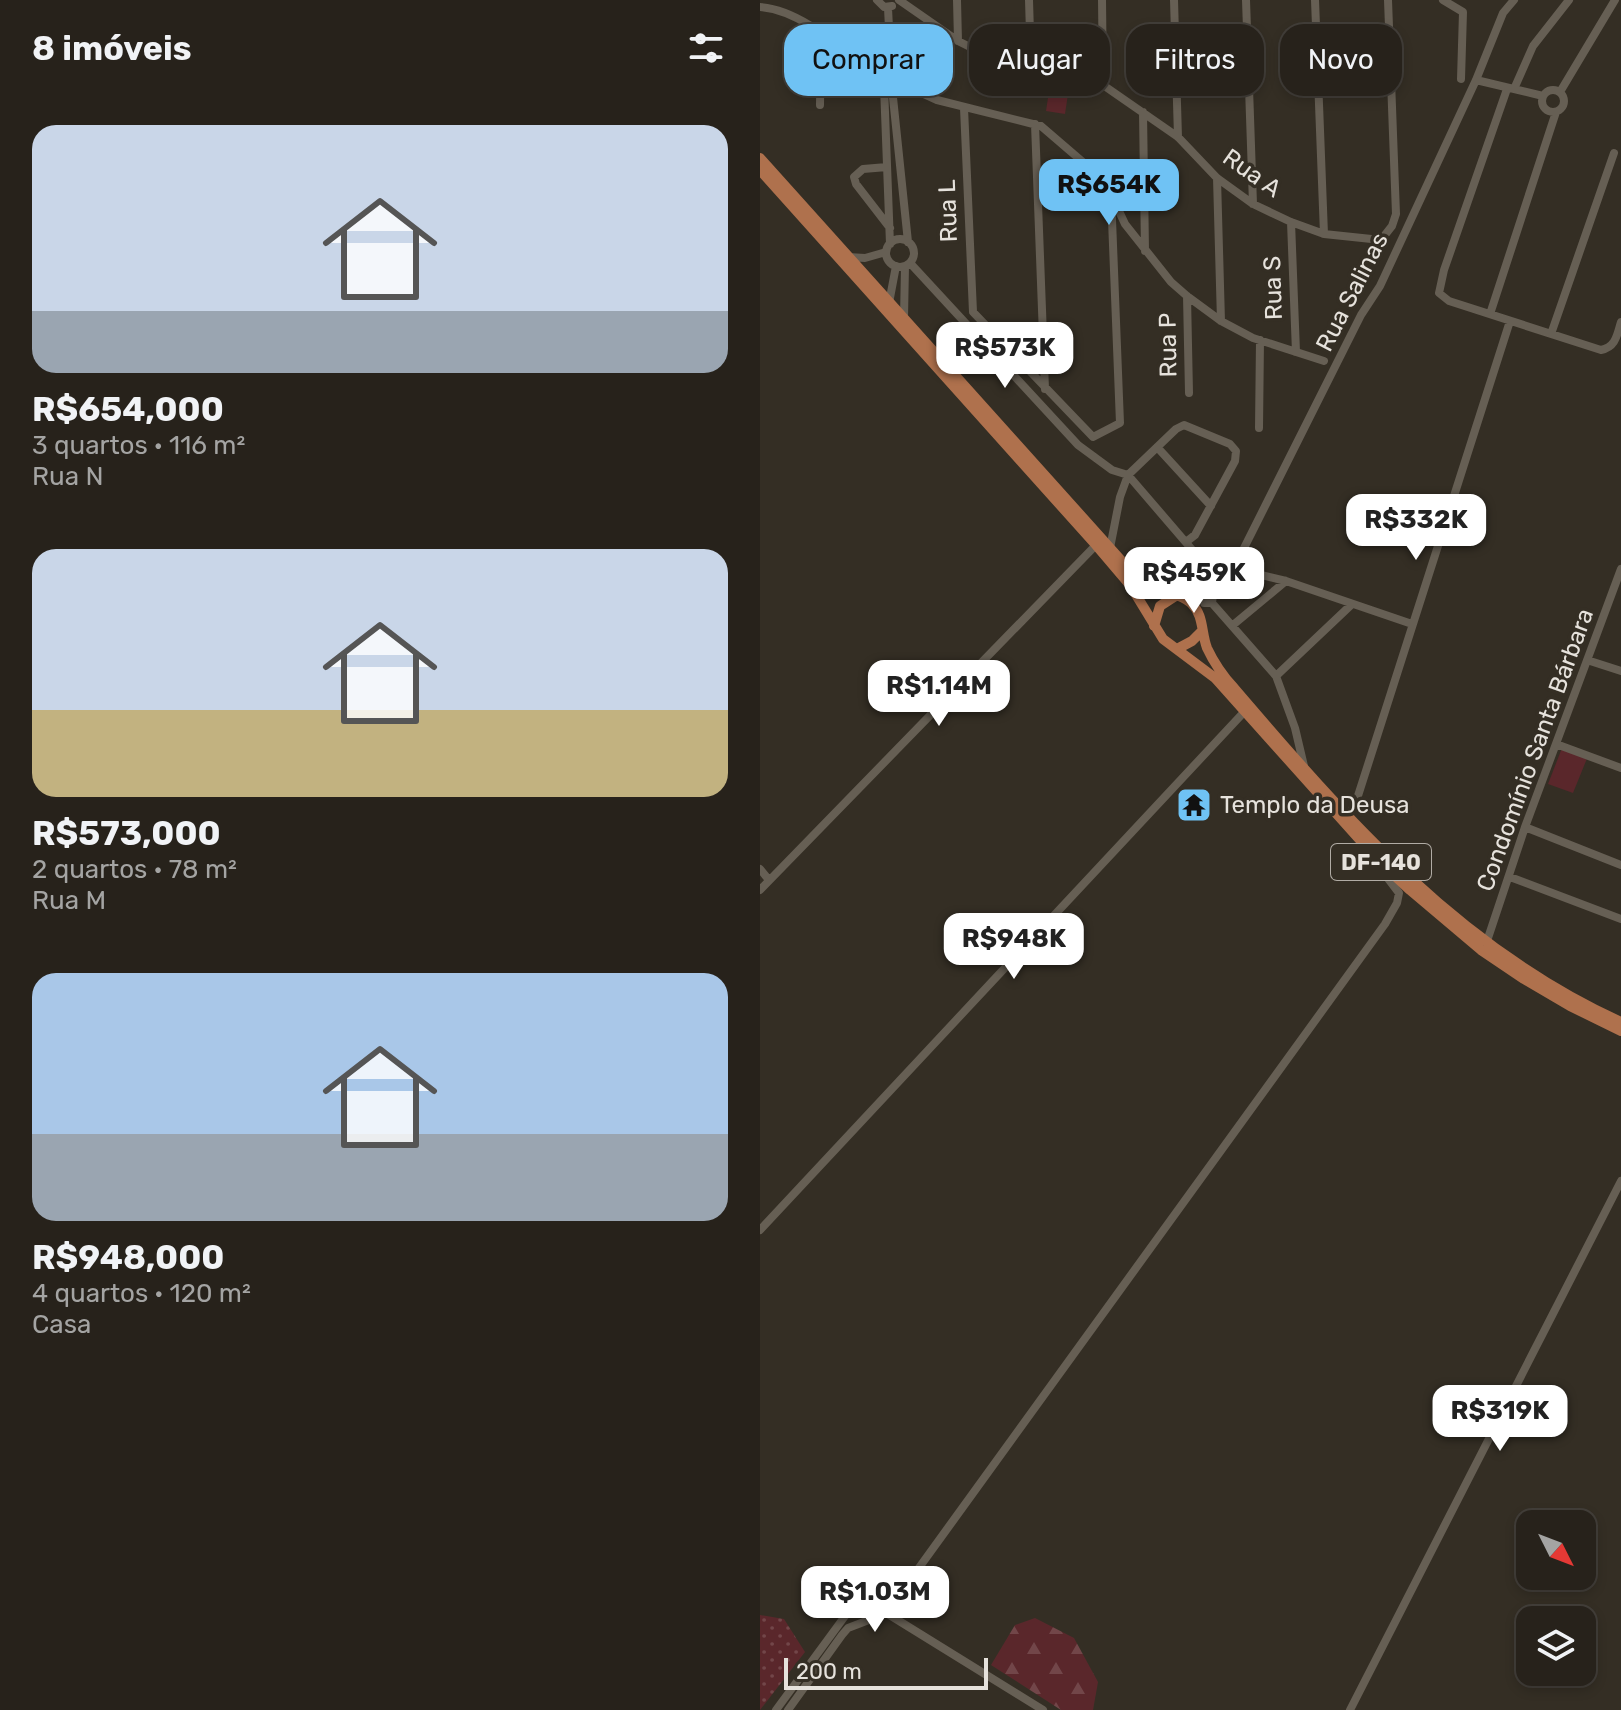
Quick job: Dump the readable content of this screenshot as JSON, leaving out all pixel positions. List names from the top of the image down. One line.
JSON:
{"streets":{"main road":["DF-140"],"street":["Rua A","Rua L","Rua S","Rua Salinas","Rua P","Condomínio Santa Bárbara"]},"crossings":[["Rua A","Rua S"],["Rua Salinas","DF-140"],["Condomínio Santa Bárbara","DF-140"]],"places":{"temple":["Templo da Deusa"]},"scale_bar":"200 m","north":"bottom right","page":{"heading":"8 imóveis","chip":["Comprar","Alugar","Filtros","Novo"],"list":[{"name":"R$654,000","note":"3 quartos · 116 m² · Rua N"},{"name":"R$573,000","note":"2 quartos · 78 m² · Rua M"},{"name":"R$948,000","note":"4 quartos · 120 m² · Casa"}],"price":["R$654K","R$573K","R$332K","R$459K","R$1.14M","R$948K","R$319K","R$1.03M"],"scale":"200 m"}}
